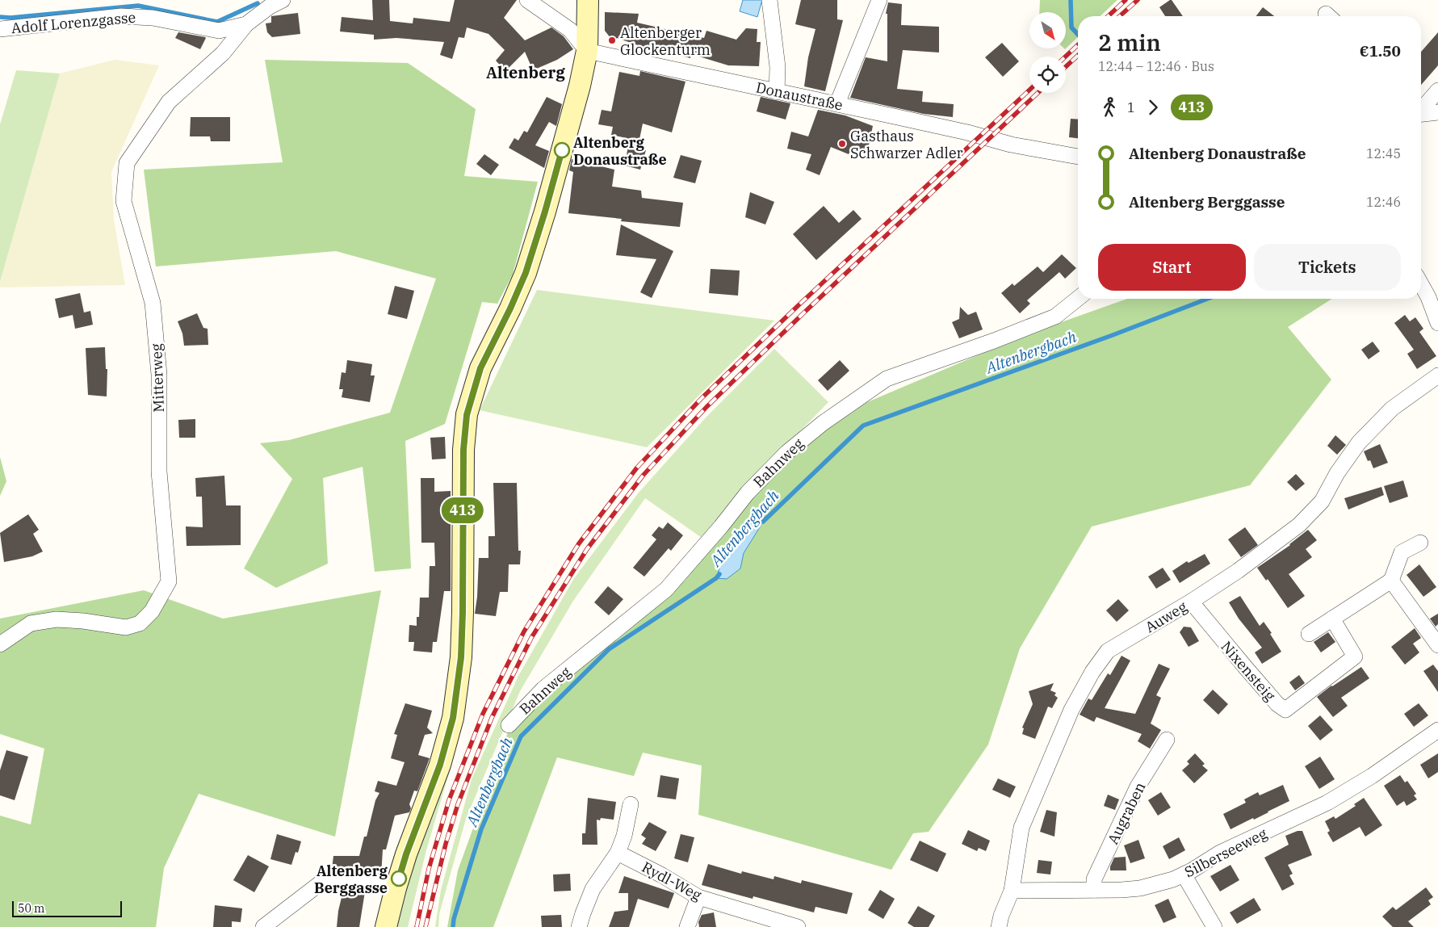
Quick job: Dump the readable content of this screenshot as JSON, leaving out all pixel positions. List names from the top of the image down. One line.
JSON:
{"streets":{"street":["Adolf Lorenzgasse","Donaustraße","Mitterweg","Bahnweg","Auweg","Nixensteig","Augraben","Silberseeweg","Rydl-Weg"]},"crossings":[["Adolf Lorenzgasse","Mitterweg"],["Auweg","Nixensteig"],["Auweg","Silberseeweg"],["Augraben","Silberseeweg"]],"districts":["Altenberg"],"water":["Altenbergbach"],"places":["Altenberger Glockenturm","Gasthaus Schwarzer Adler","Altenberg Donaustraße","Altenberg Berggasse"],"lines":["bus line 413"],"scale_bar":"50 m","north":"bottom right","page":{"on_map":"413","heading":["2 min","12:44 – 12:46 · Bus","€1.50"],"legs":["1","413"],"list":[{"name":"Altenberg Donaustraße","value":"12:45"},{"name":"Altenberg Berggasse","value":"12:46"}],"buttons":["Start","Tickets"],"scale":"50 m"}}
